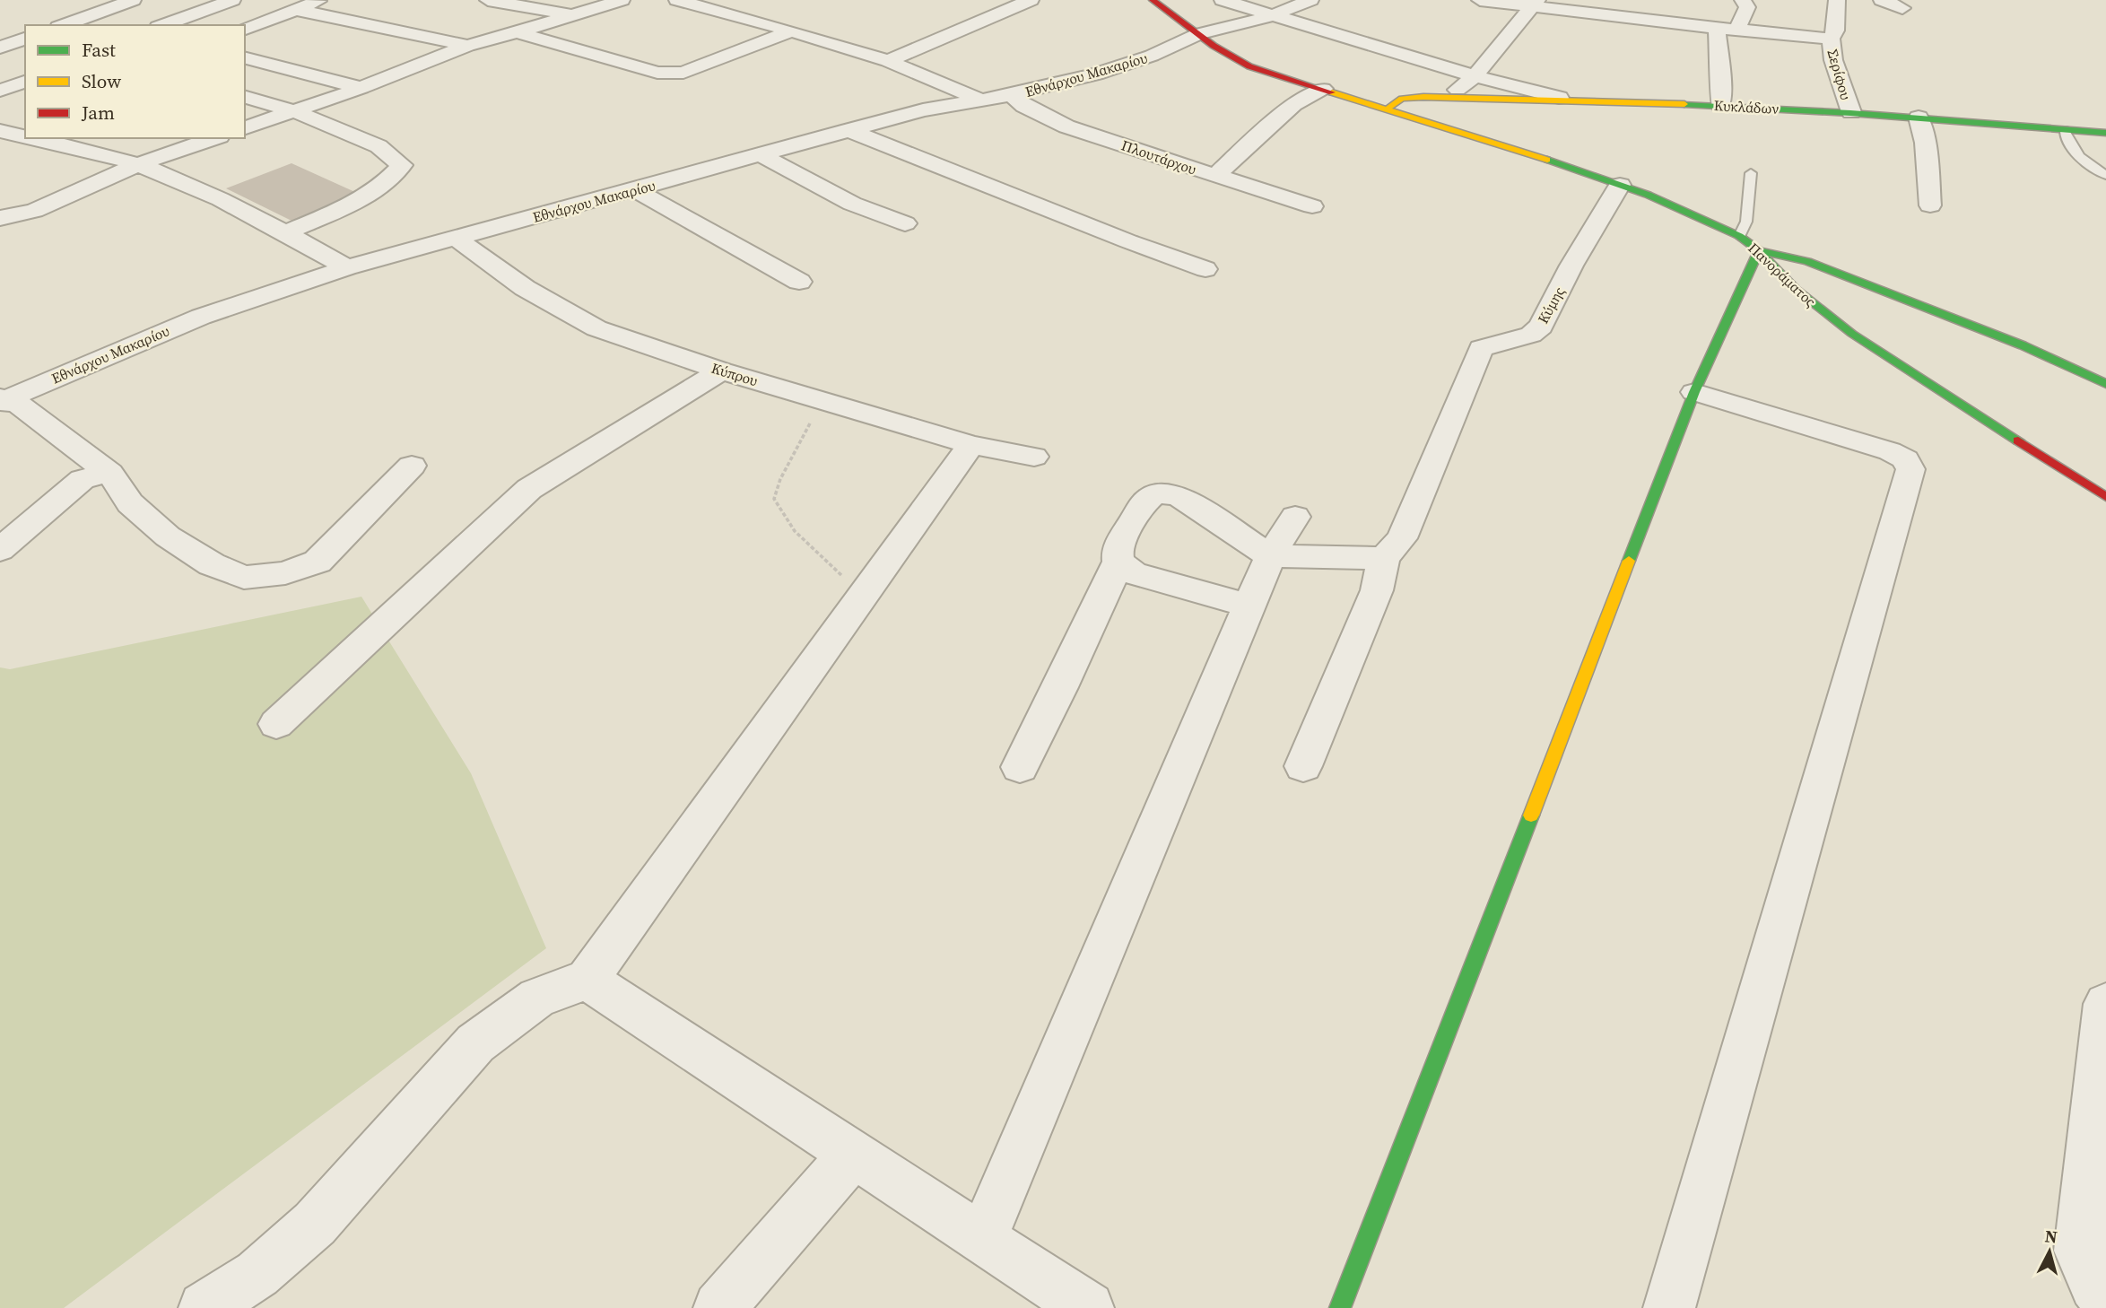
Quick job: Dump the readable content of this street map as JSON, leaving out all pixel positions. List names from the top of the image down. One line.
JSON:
{"streets":{"street":["Εθνάρχου Μακαρίου","Σερίφου","Κυκλάδων","Πλουτάρχου","Πανοράματος","Κύμης","Κύπρου"]},"crossings":[["Εθνάρχου Μακαρίου","Πλουτάρχου"],["Εθνάρχου Μακαρίου","Πανοράματος"],["Εθνάρχου Μακαρίου","Κύπρου"],["Σερίφου","Κυκλάδων"],["Κυκλάδων","Πανοράματος"],["Πλουτάρχου","Πανοράματος"],["Πανοράματος","Κύμης"]],"legend":["Fast","Slow","Jam"],"north":"top"}
